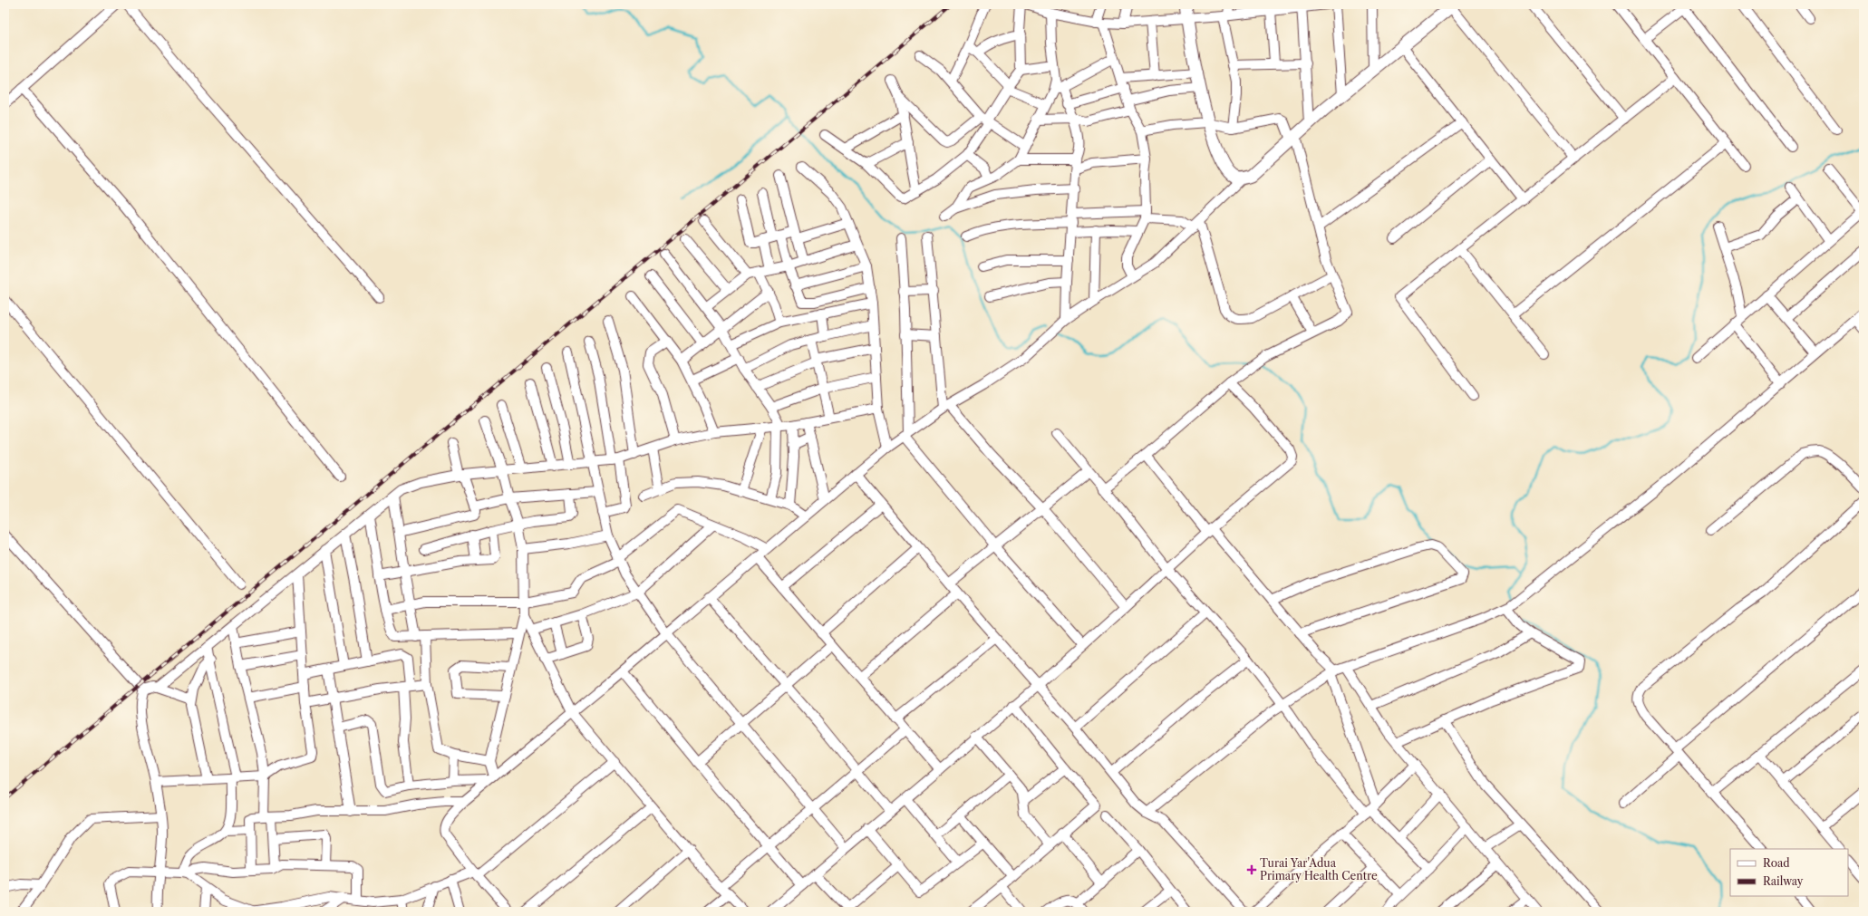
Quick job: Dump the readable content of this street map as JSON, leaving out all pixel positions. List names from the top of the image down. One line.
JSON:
{"places":{"health":["Turai Yar'Adua Primary Health Centre"]},"legend":["Road","Railway"]}
